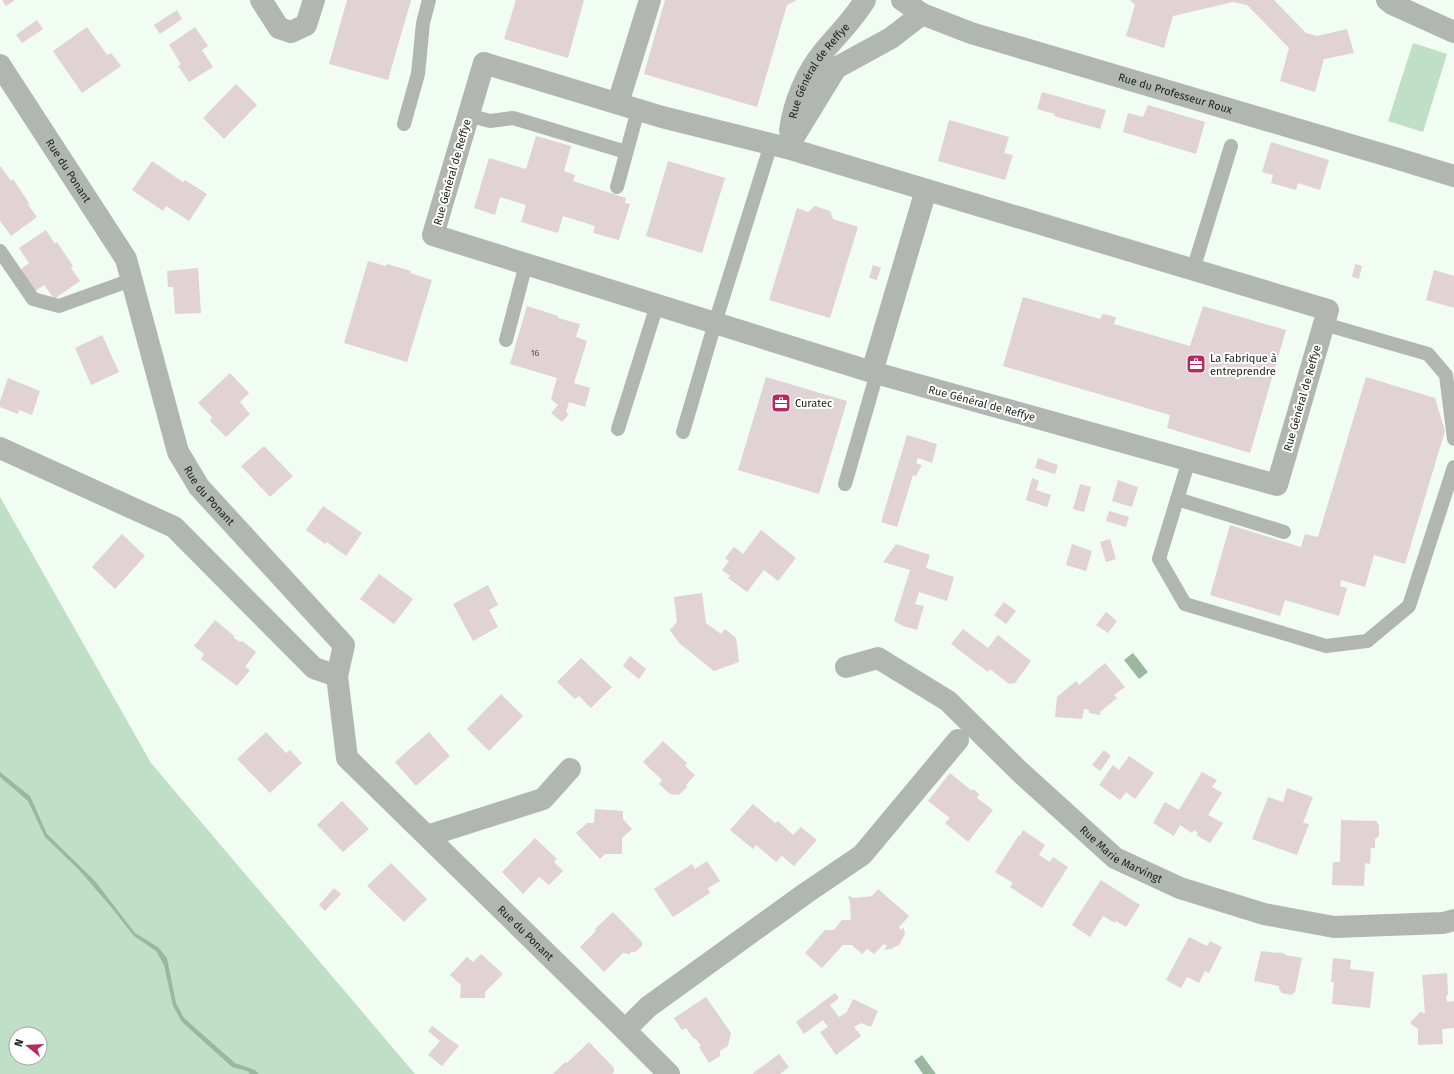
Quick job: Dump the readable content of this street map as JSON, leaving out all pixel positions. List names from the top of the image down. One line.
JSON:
{"streets":{"street":["Rue Général de Reffye","Rue du Professeur Roux","Rue du Ponant","Rue Marie Marvingt"]},"crossings":[["Rue Général de Reffye","Rue du Professeur Roux"]],"places":{"office":["La Fabrique à entreprendre","Curatec"]},"house_numbers":["16"],"north":"left"}
